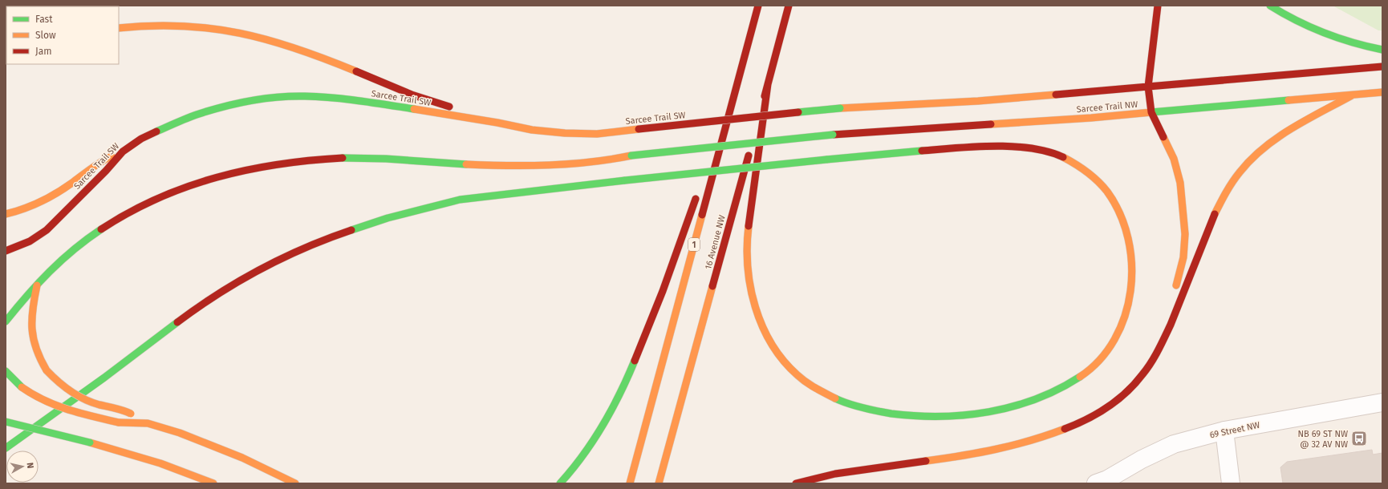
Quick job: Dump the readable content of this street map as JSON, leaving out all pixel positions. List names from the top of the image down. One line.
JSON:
{"streets":{"main road":["Sarcee Trail SW","Sarcee Trail NW","16 Avenue NW","1"],"street":["69 Street NW"]},"crossings":[["Sarcee Trail SW","Sarcee Trail NW"]],"places":{"bus stop":["NB 69 ST NW @ 32 AV NW"]},"legend":["Fast","Slow","Jam"],"north":"right"}
